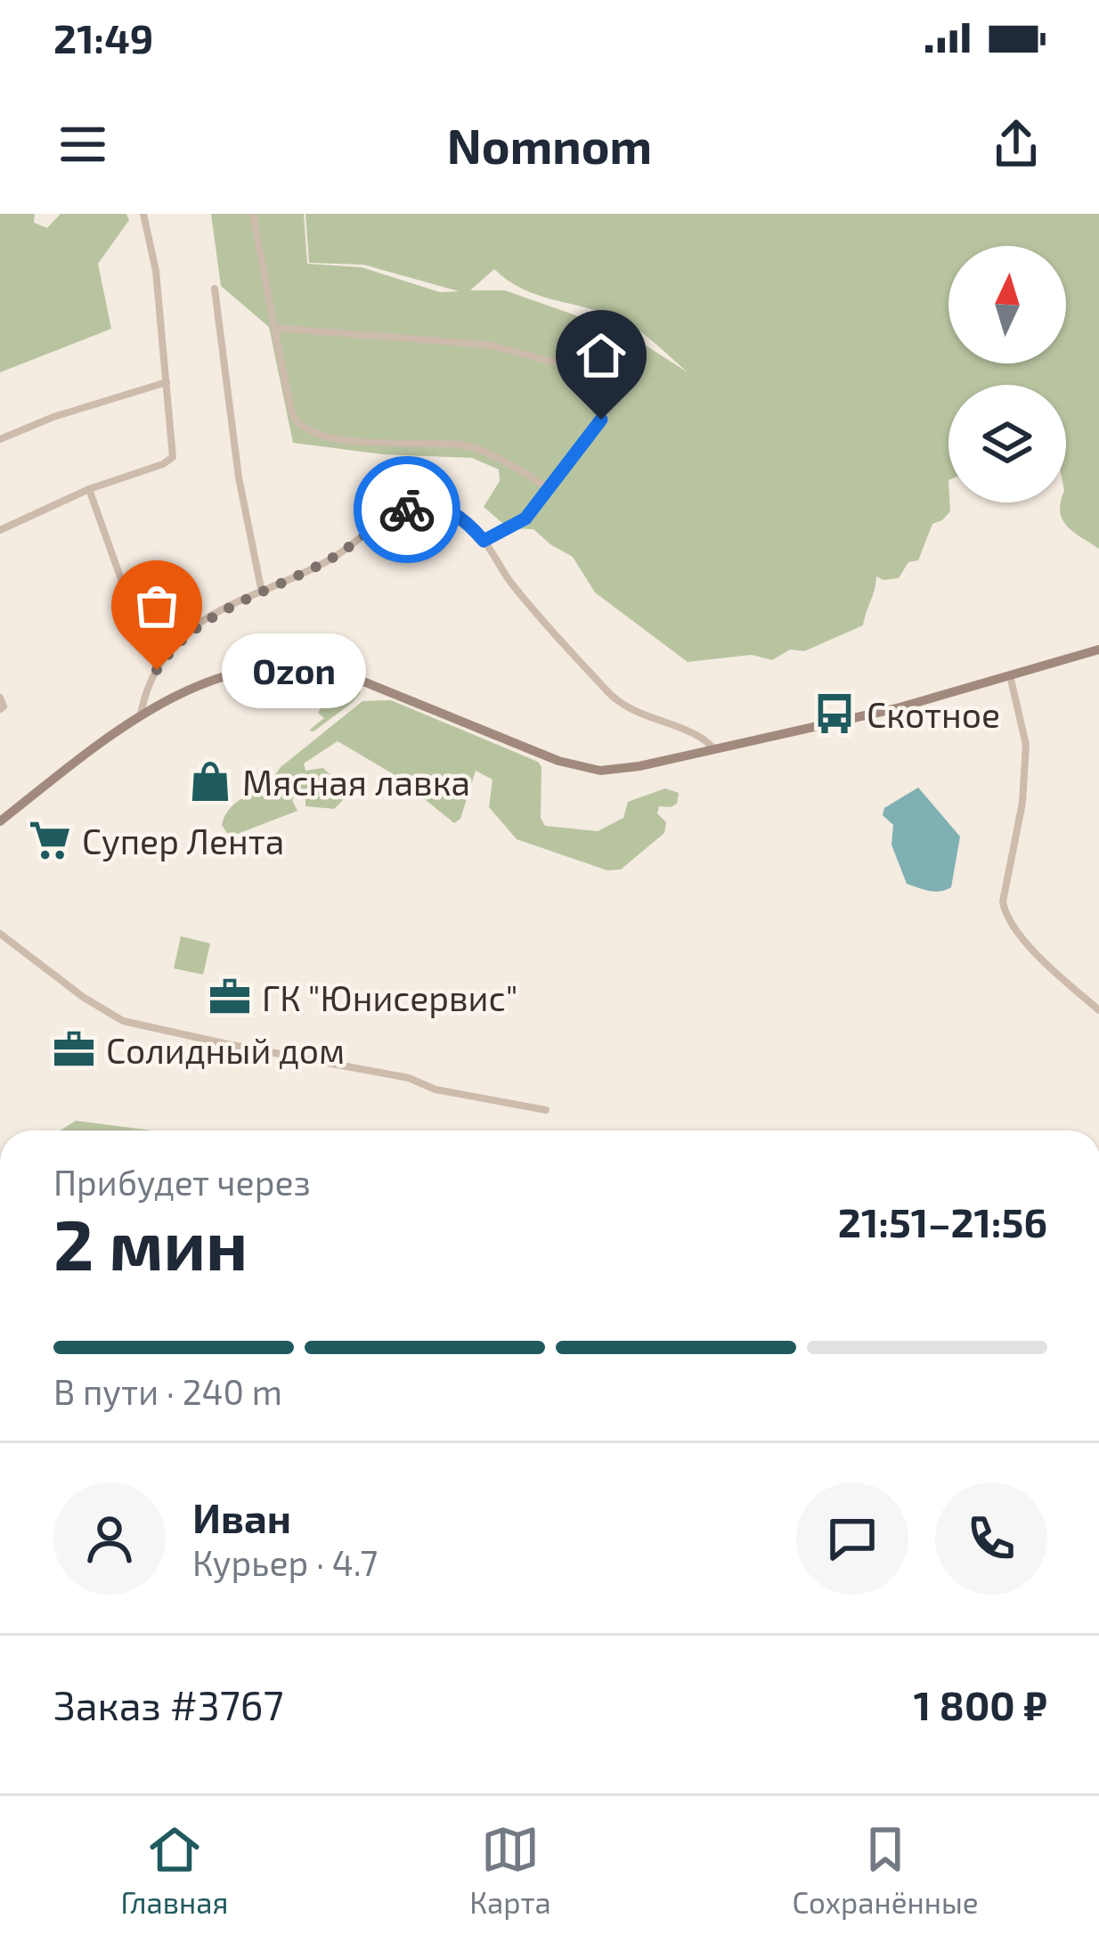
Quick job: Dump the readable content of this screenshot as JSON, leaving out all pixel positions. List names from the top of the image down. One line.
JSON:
{"places":{"other":["Ozon"],"bus stop":["Скотное"],"shop":["Мясная лавка"],"supermarket":["Супер Лента"],"office":["ГК \"Юнисервис\"","Солидный дом"]},"north":"top","page":{"status":"21:49","header":"Nomnom","bubble":"Ozon","heading":["2 мин","Прибудет через","21:51–21:56"],"panel":["Иван","Курьер · 4.7","Заказ #3767","1 800 ₽"],"bar":"В пути · 240 m","tabs":["Главная","Карта","Сохранённые"]}}
